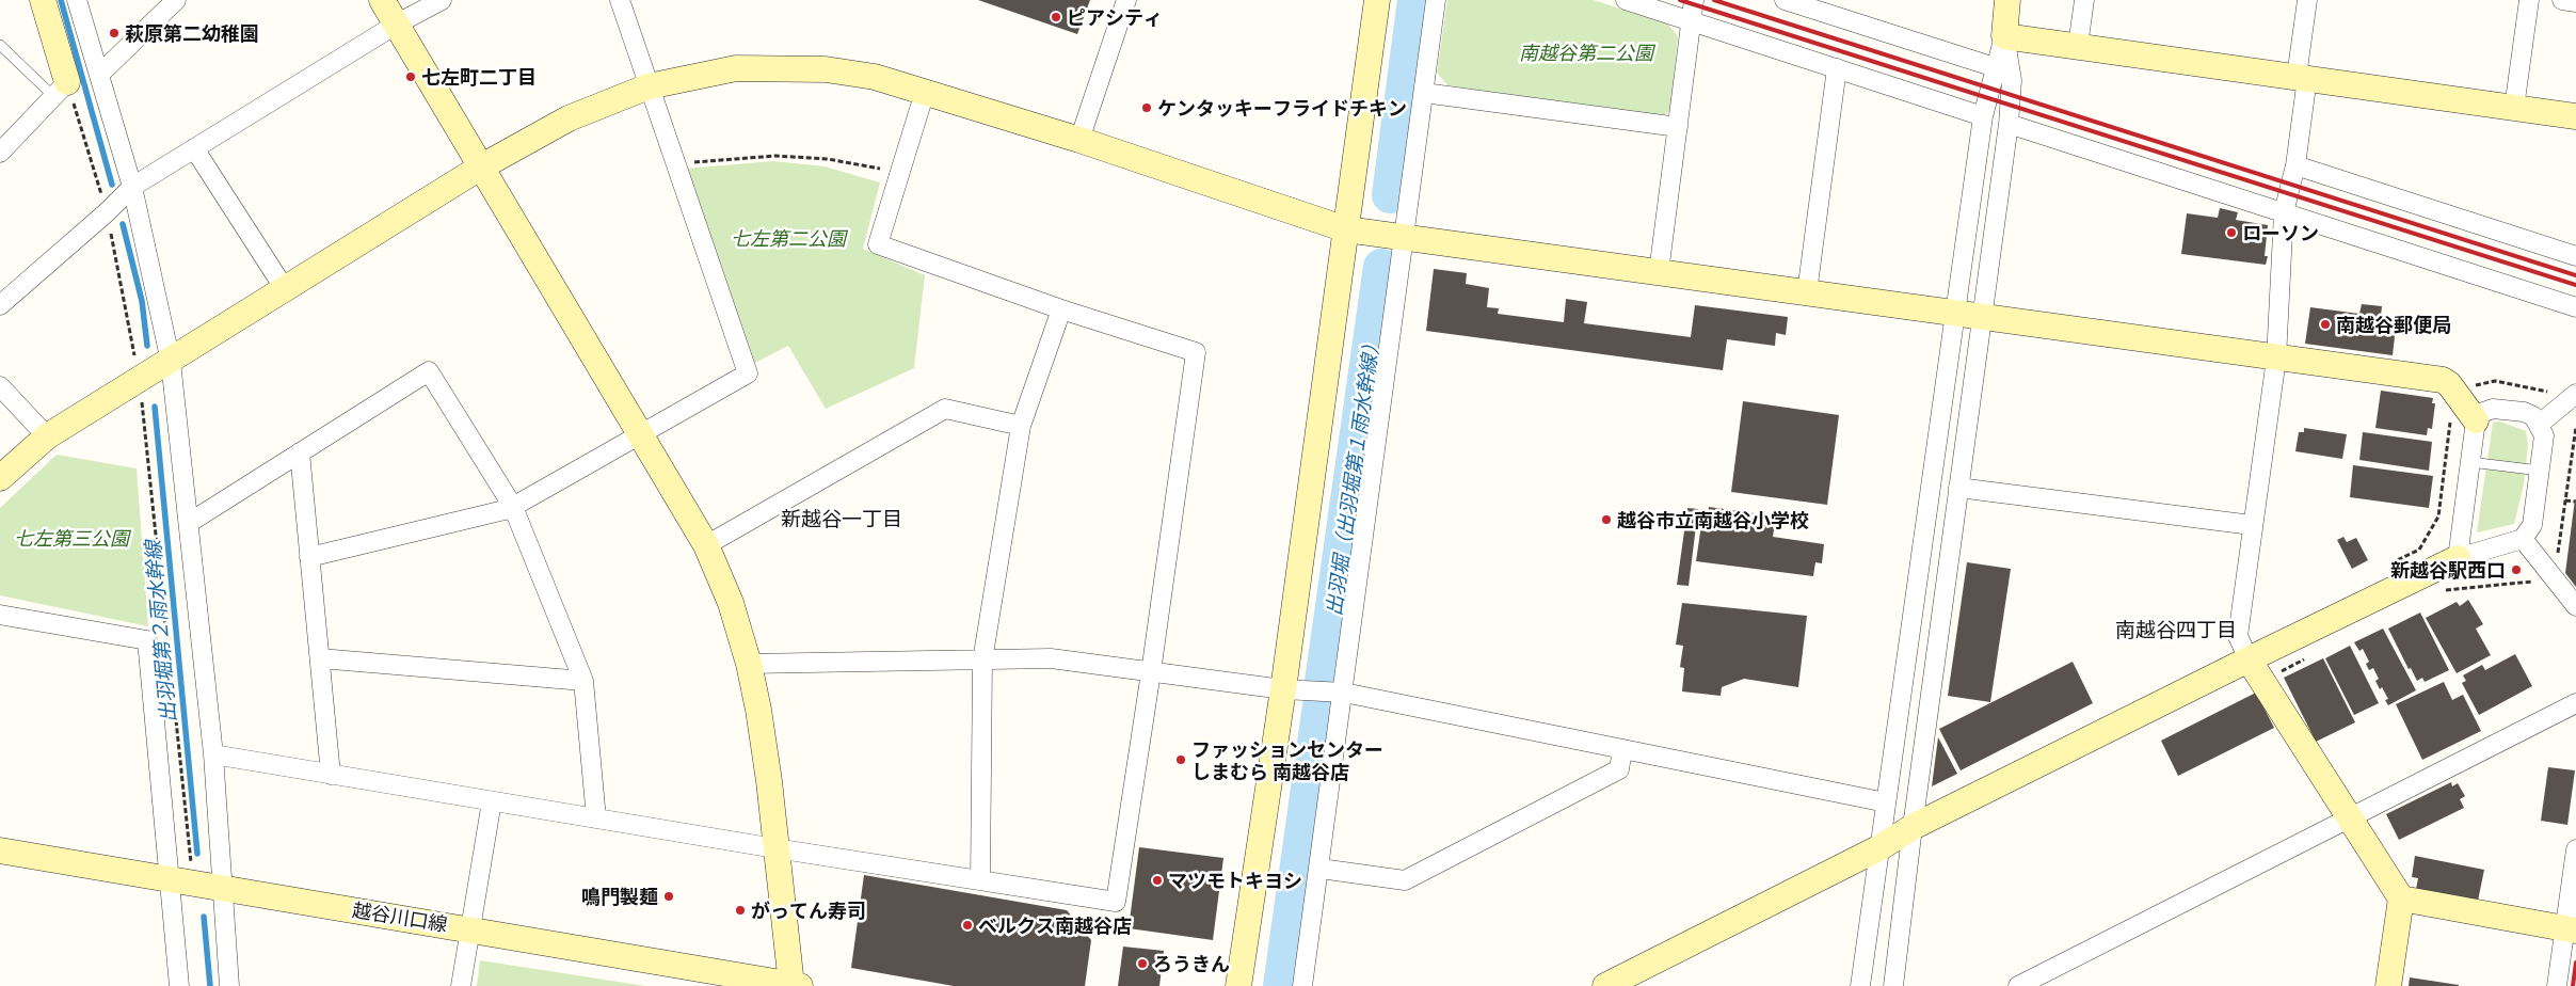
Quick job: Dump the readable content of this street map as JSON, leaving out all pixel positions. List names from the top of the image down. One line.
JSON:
{"streets":{"street":["越谷川口線"]},"districts":["新越谷一丁目","南越谷四丁目"],"water":["出羽堀（出羽堀第１雨水幹線）","出羽堀第２雨水幹線"],"parks":["南越谷第二公園","七左第二公園","七左第三公園"],"places":["ピアシティ","萩原第二幼稚園","七左町二丁目","ケンタッキーフライドチキン","ローソン","南越谷郵便局","越谷市立南越谷小学校","新越谷駅西口","ファッションセンター しまむら 南越谷店","マツモトキヨシ","鳴門製麺","がってん寿司","ベルクス南越谷店","ろうきん"]}
